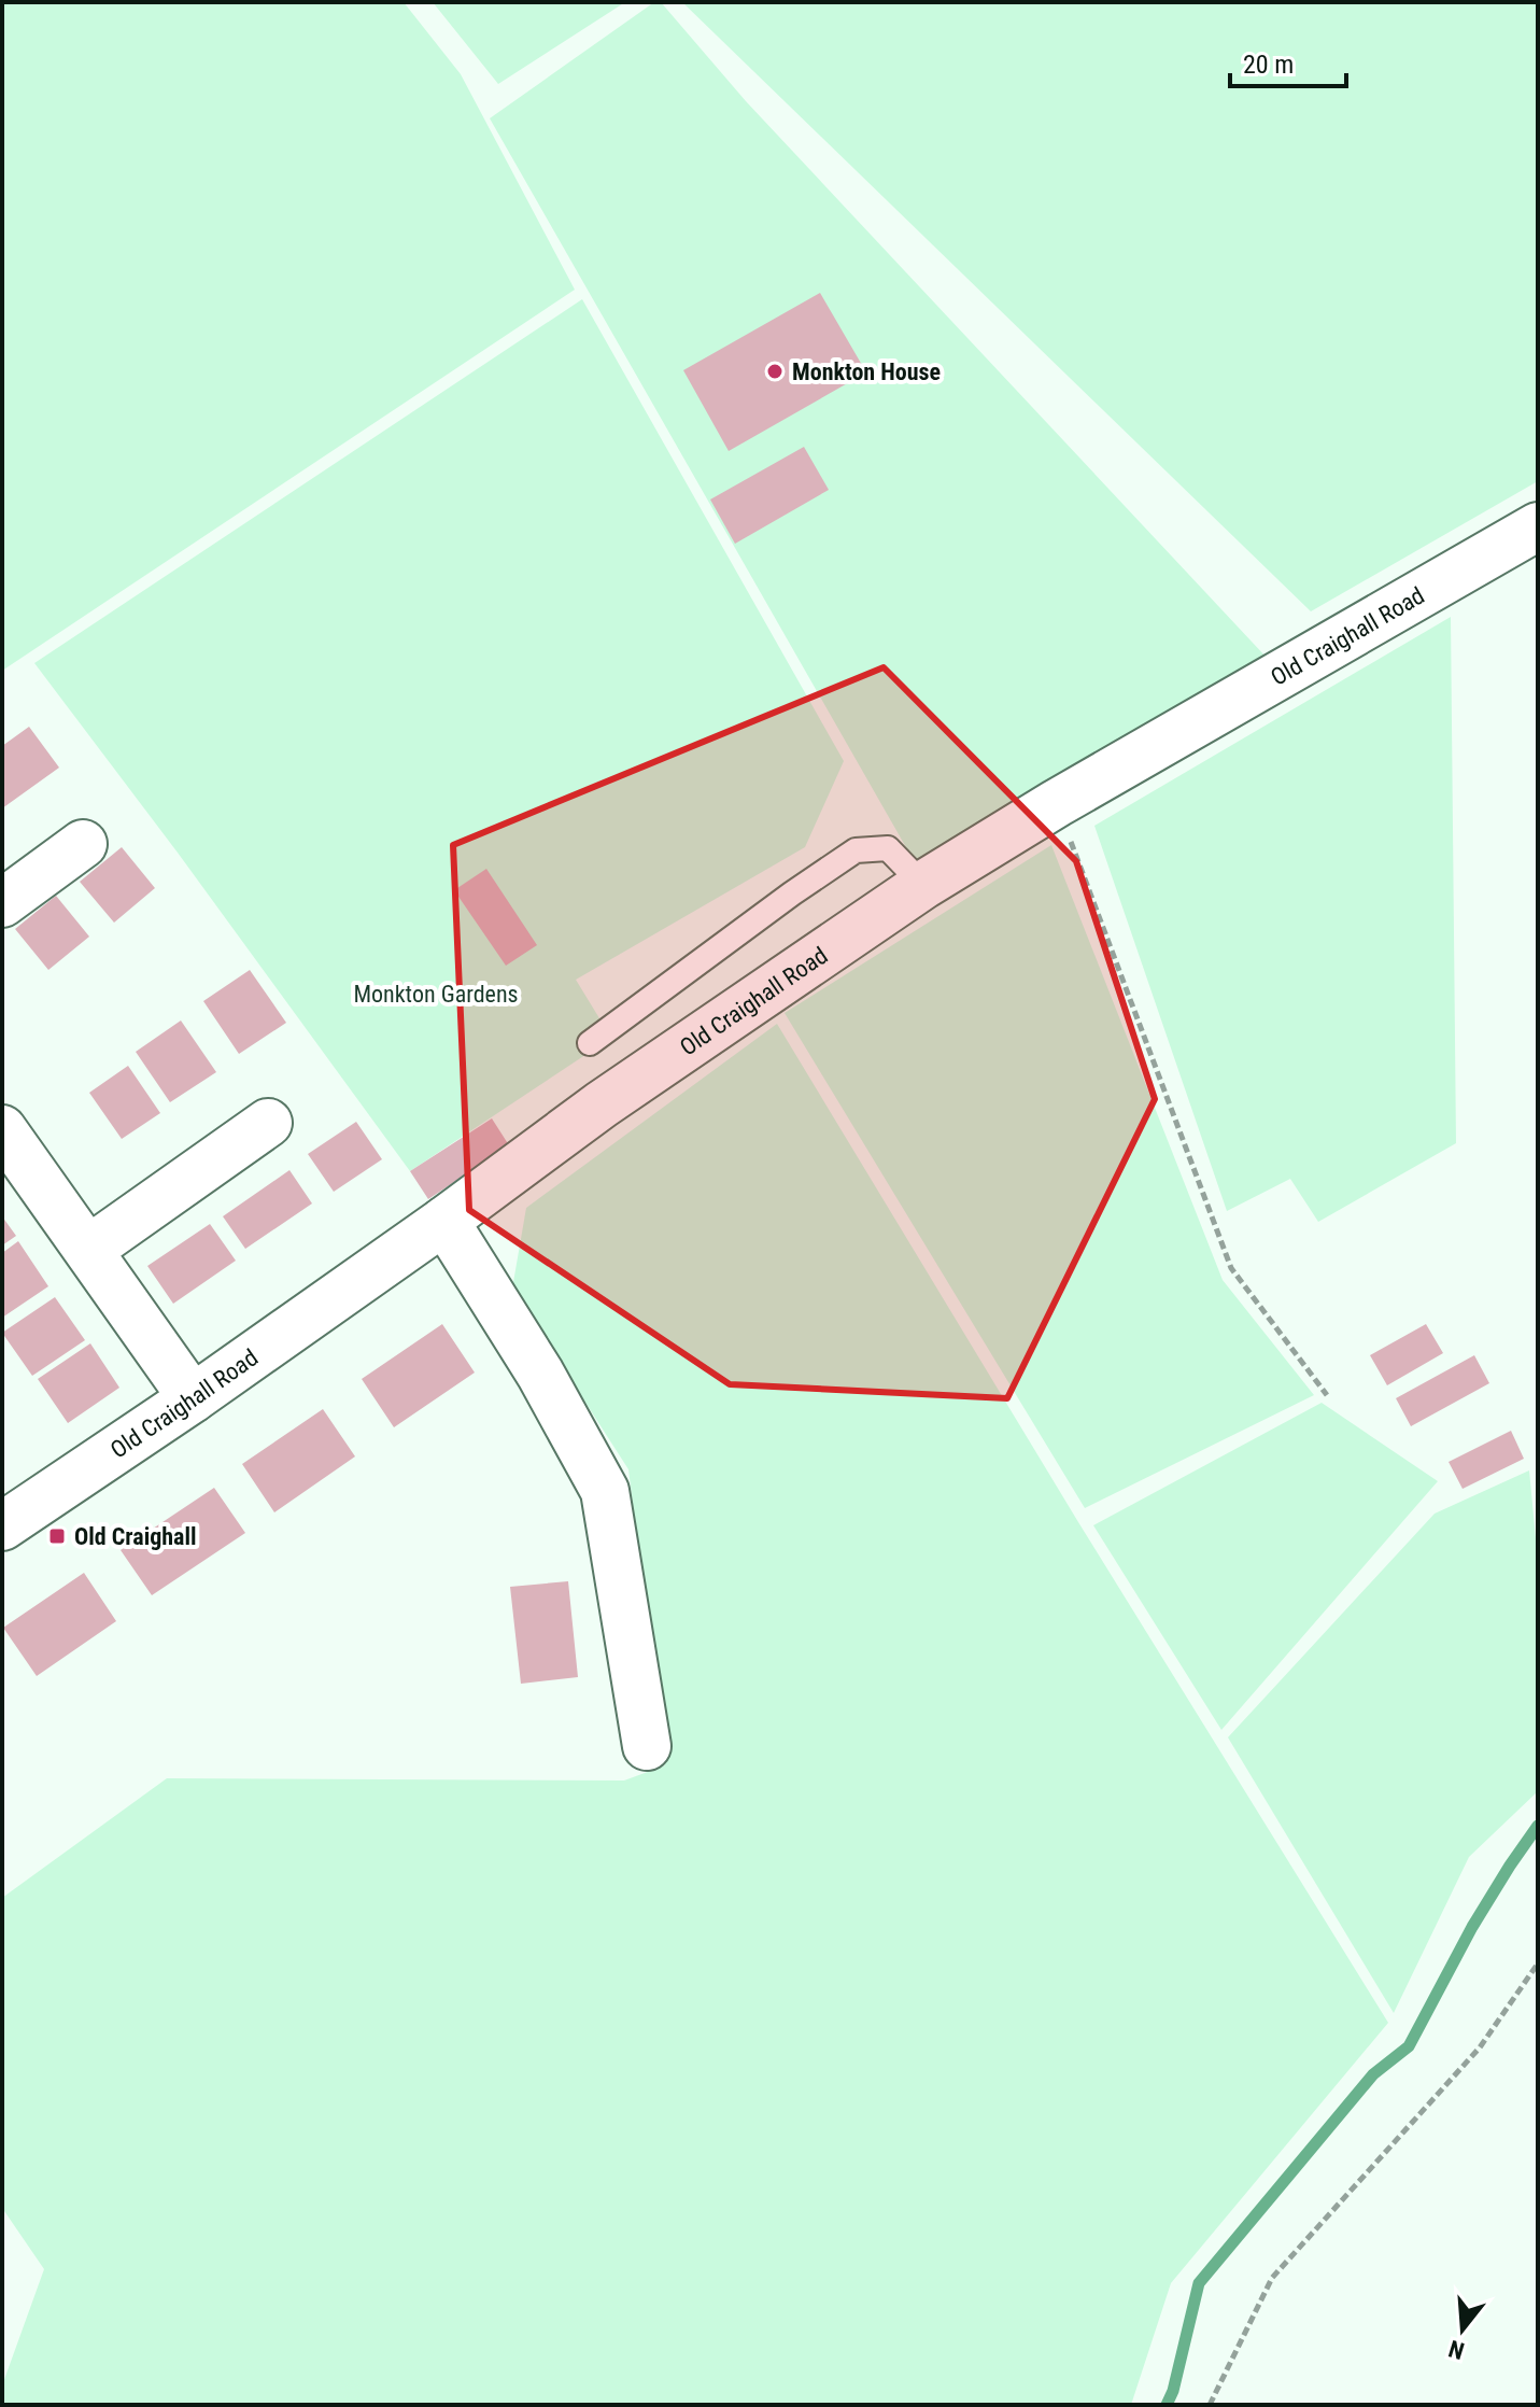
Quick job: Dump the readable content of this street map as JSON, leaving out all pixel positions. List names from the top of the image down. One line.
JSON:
{"streets":{"main road":["Old Craighall Road"]},"parks":["Monkton Gardens"],"places":{"other":["Monkton House"],"transit":["Old Craighall"]},"scale_bar":"20 m","north":"bottom"}
